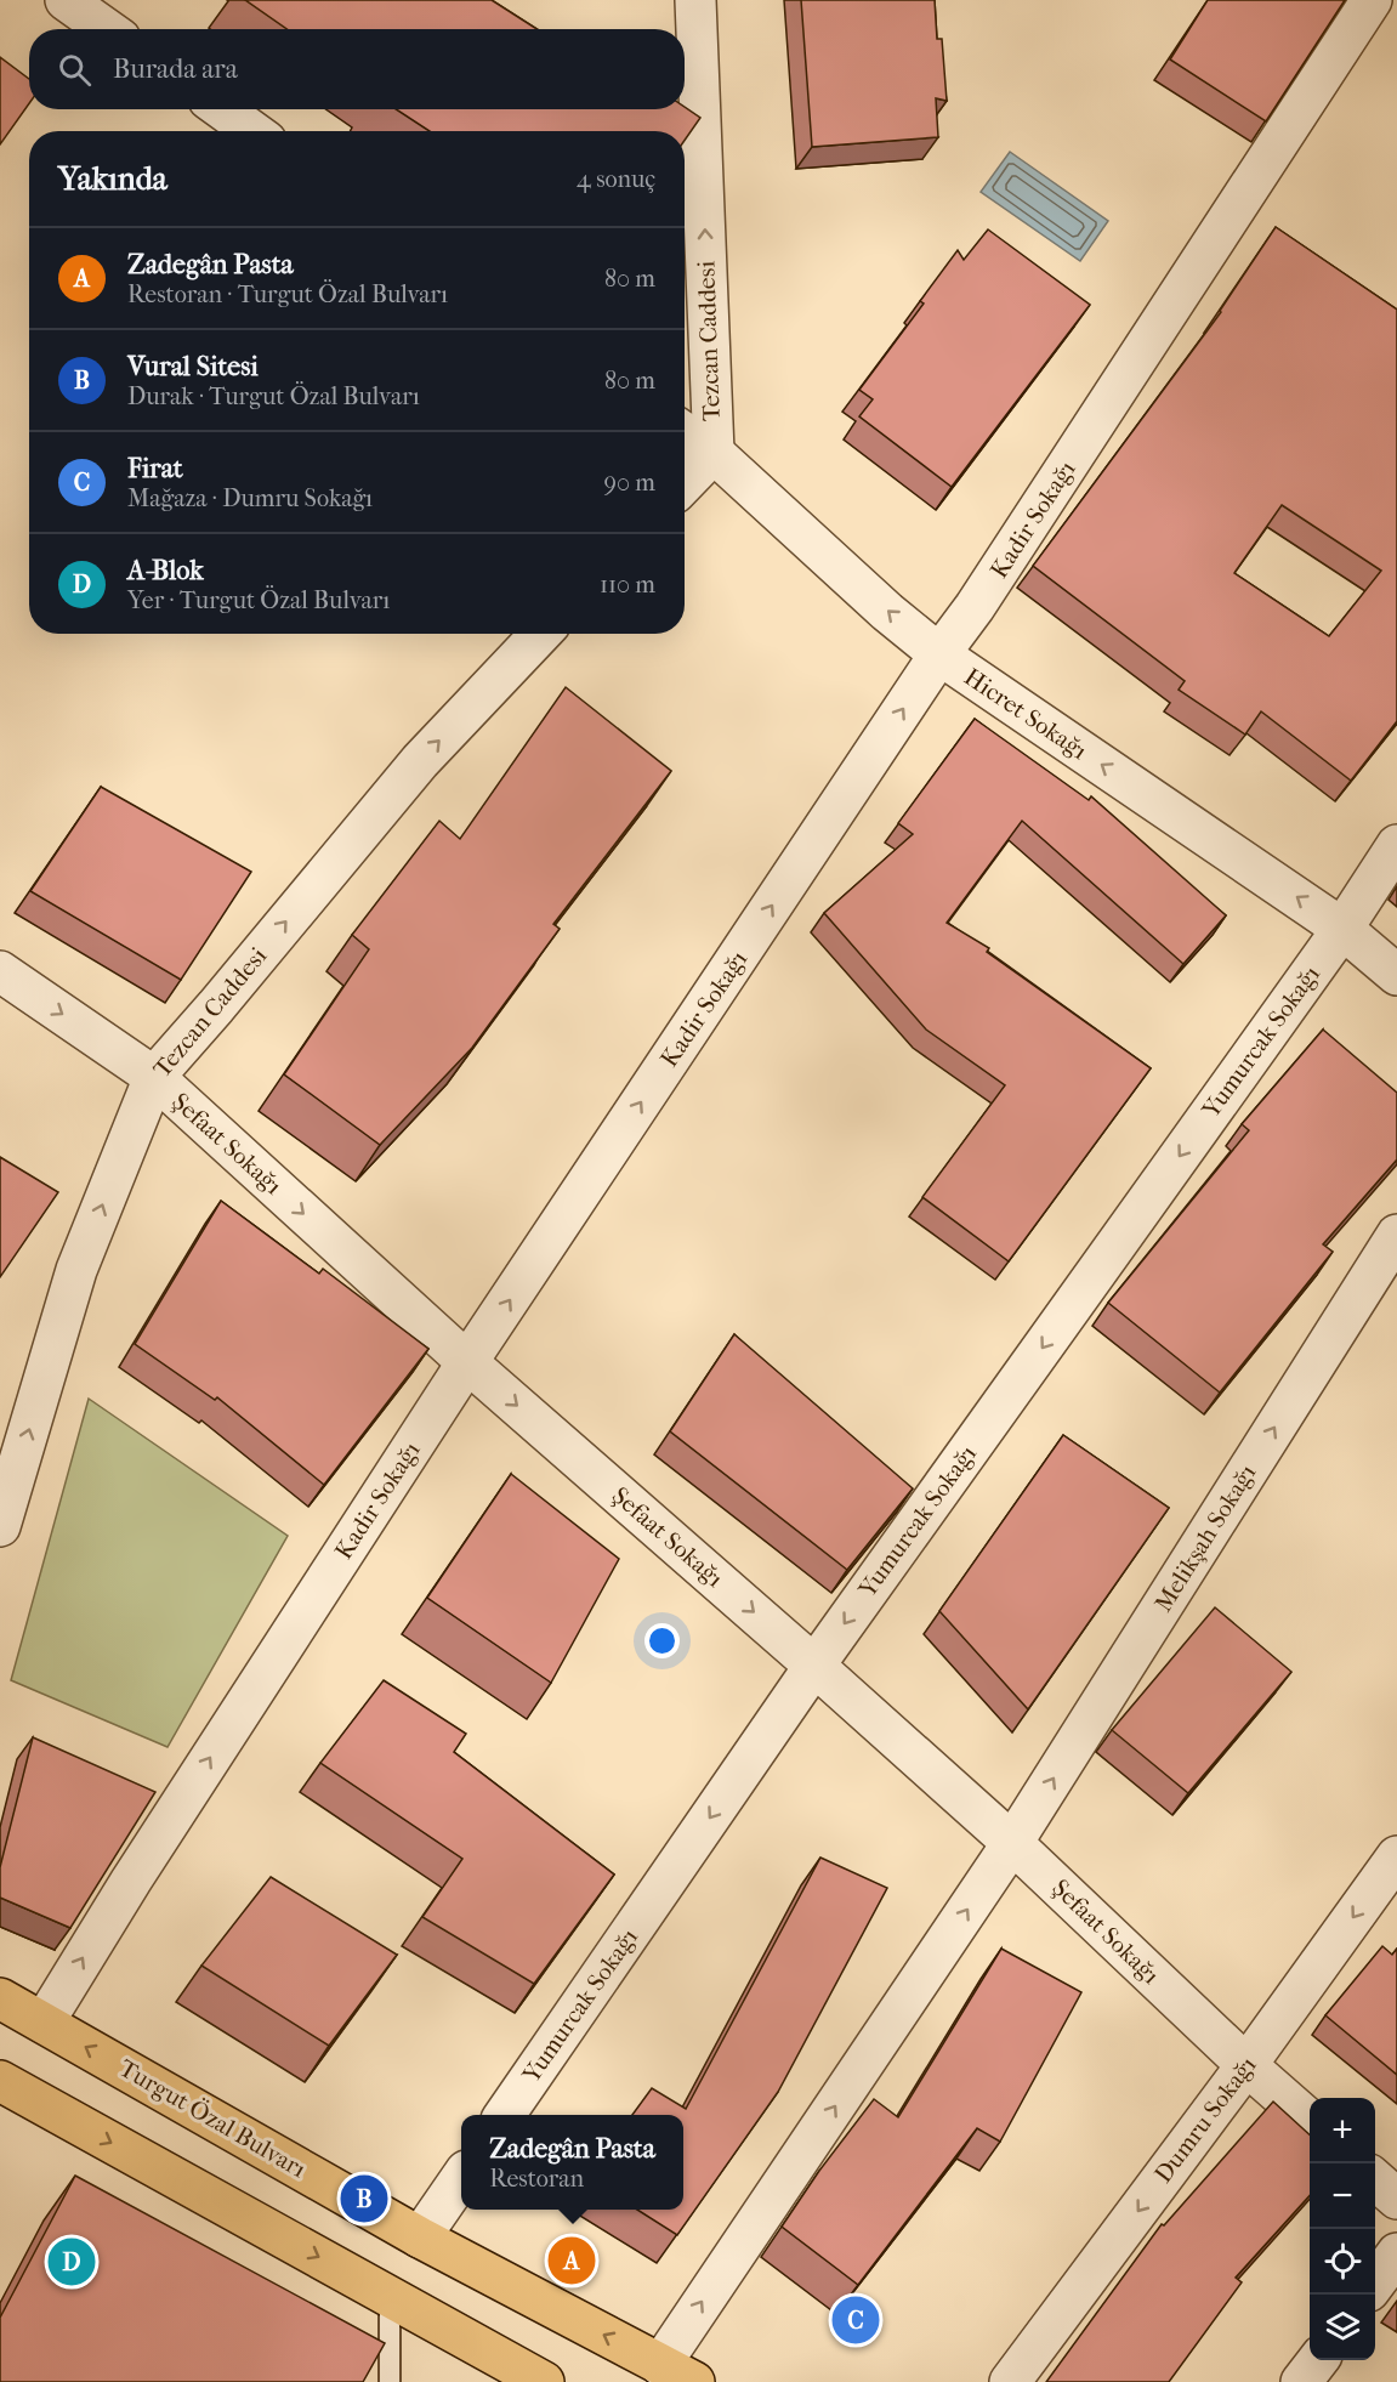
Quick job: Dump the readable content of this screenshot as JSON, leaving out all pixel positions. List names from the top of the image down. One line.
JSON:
{"streets":{"main road":["Turgut Özal Bulvarı"],"street":["Tezcan Caddesi","Kadir Sokağı","Hicret Sokağı","Yumurcak Sokağı","Şefaat Sokağı","Melikşah Sokağı","Dumru Sokağı"]},"crossings":[["Tezcan Caddesi","Hicret Sokağı"],["Tezcan Caddesi","Şefaat Sokağı"],["Kadir Sokağı","Hicret Sokağı"],["Kadir Sokağı","Şefaat Sokağı"],["Kadir Sokağı","Turgut Özal Bulvarı"],["Hicret Sokağı","Yumurcak Sokağı"],["Yumurcak Sokağı","Şefaat Sokağı"],["Şefaat Sokağı","Melikşah Sokağı"],["Şefaat Sokağı","Dumru Sokağı"]],"one_way":["Tezcan Caddesi","Kadir Sokağı","Hicret Sokağı","Şefaat Sokağı","Melikşah Sokağı"],"page":{"search":"Burada ara","heading":["Yakında","4 sonuç"],"list":[{"mark":"A","name":"Zadegân Pasta","note":"Restoran · Turgut Özal Bulvarı","value":"80 m"},{"mark":"B","name":"Vural Sitesi","note":"Durak · Turgut Özal Bulvarı","value":"80 m"},{"mark":"C","name":"Firat","note":"Mağaza · Dumru Sokağı","value":"90 m"},{"mark":"D","name":"A-Blok","note":"Yer · Turgut Özal Bulvarı","value":"110 m"}],"map_buttons":["+","−"],"popup":["Zadegân Pasta","Restoran"],"pins":["B","A","D","C"]}}
